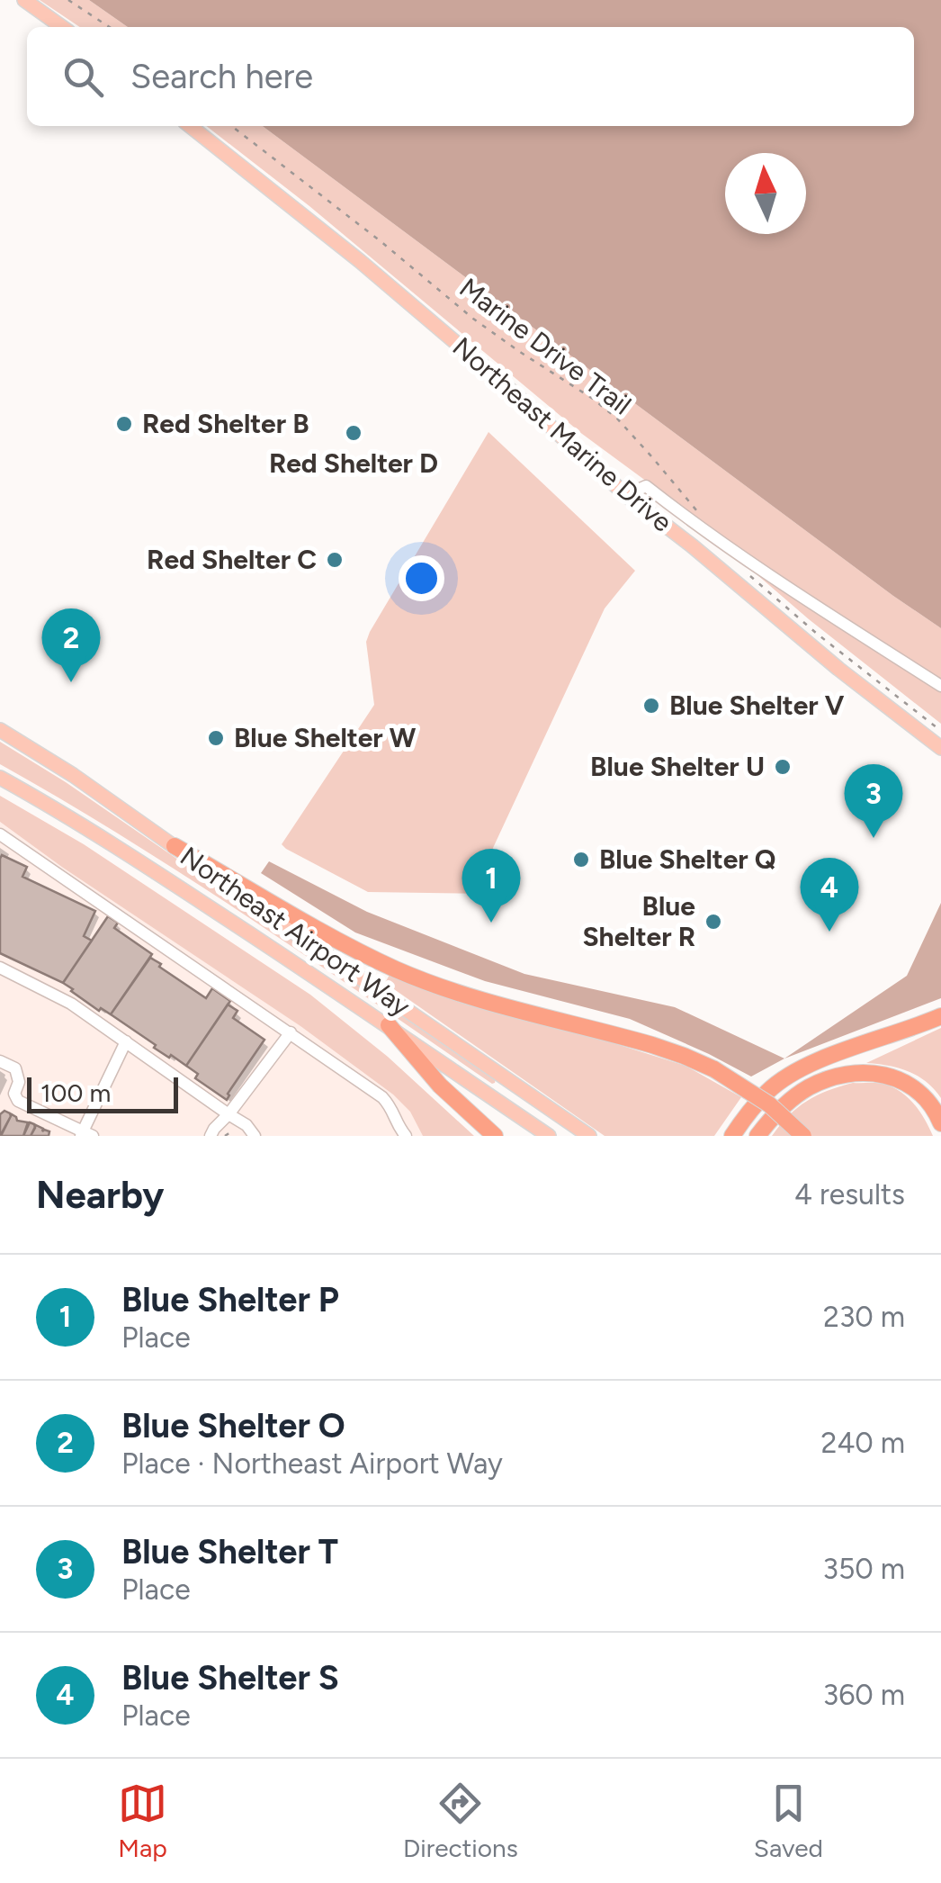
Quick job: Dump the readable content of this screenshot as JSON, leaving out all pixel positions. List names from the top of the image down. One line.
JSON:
{"streets":{"main road":["Northeast Marine Drive","Northeast Airport Way"],"path":["Marine Drive Trail"]},"places":["Red Shelter B","Red Shelter D","Red Shelter C","Blue Shelter V","Blue Shelter W","Blue Shelter U","Blue Shelter Q","Blue Shelter R"],"scale_bar":"100 m","north":"top","page":{"search":"Search here","pins":["2","3","1","4"],"scale":"100 m","heading":["Nearby","4 results"],"list":[{"mark":"1","name":"Blue Shelter P","note":"Place","value":"230 m"},{"mark":"2","name":"Blue Shelter O","note":"Place · Northeast Airport Way","value":"240 m"},{"mark":"3","name":"Blue Shelter T","note":"Place","value":"350 m"},{"mark":"4","name":"Blue Shelter S","note":"Place","value":"360 m"}],"nav":["Map","Directions","Saved"]}}
